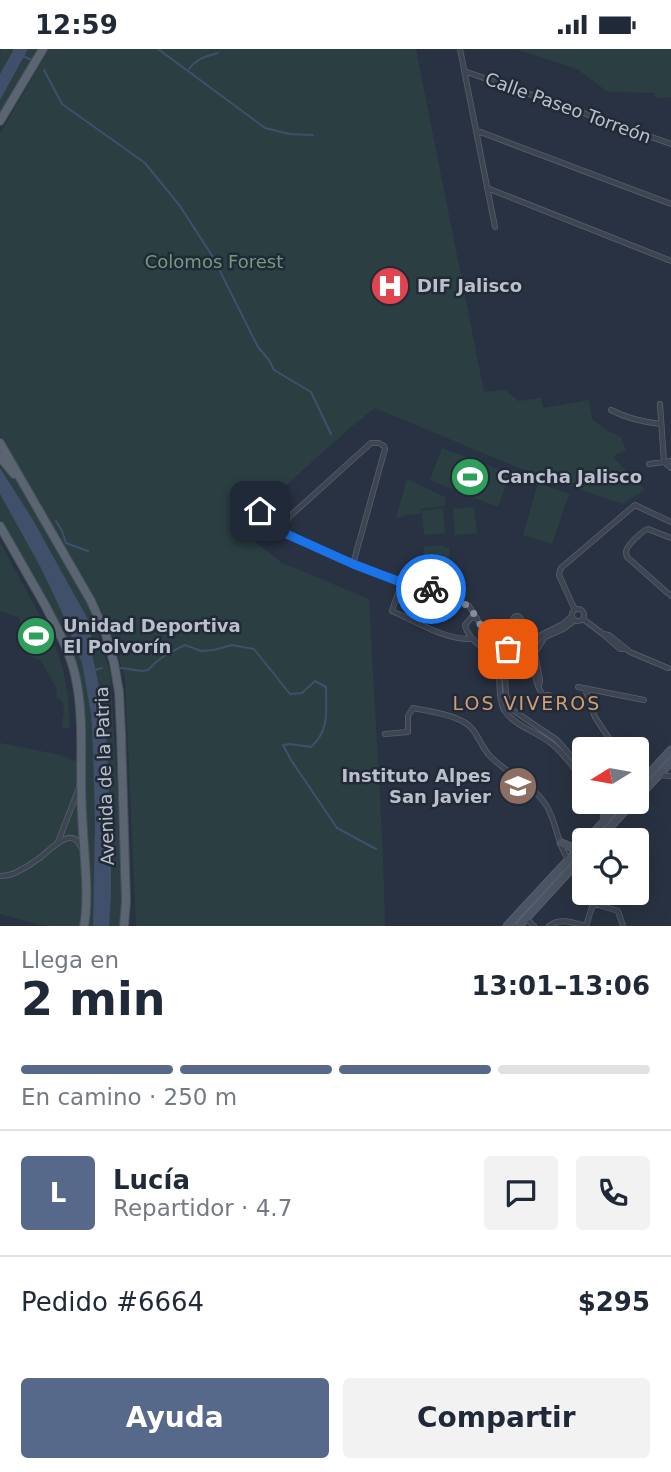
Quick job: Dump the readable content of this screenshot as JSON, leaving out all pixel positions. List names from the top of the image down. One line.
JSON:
{"streets":{"main road":["Avenida de la Patria"],"street":["Calle Paseo Torreón"]},"districts":["LOS VIVEROS"],"parks":["Colomos Forest"],"places":{"hospital":["DIF Jalisco"],"sports":["Cancha Jalisco","Unidad Deportiva El Polvorín"],"school or university":["Instituto Alpes San Javier"]},"north":"left","page":{"status":"12:59","heading":["2 min","Llega en","13:01–13:06"],"panel":["Lucía","Repartidor · 4.7","Pedido #6664","$295"],"bar":"En camino · 250 m","round":"L","buttons":["Ayuda","Compartir"]}}
